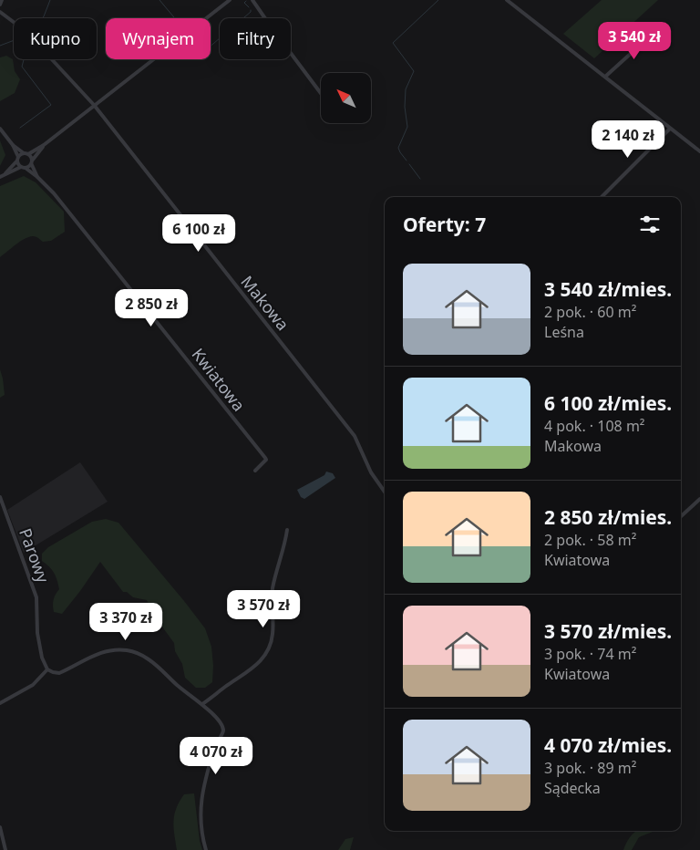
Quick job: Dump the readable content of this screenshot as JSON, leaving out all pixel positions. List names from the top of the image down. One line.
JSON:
{"streets":{"street":["Makowa","Kwiatowa","Parowy"]},"north":"top left","page":{"chip":["Kupno","Wynajem","Filtry"],"price":["3 540 zł","2 140 zł","6 100 zł","2 850 zł","3 570 zł","3 370 zł","4 070 zł"],"heading":"Oferty: 7","list":[{"name":"3 540 zł/mies.","note":"2 pok. · 60 m² · Leśna"},{"name":"6 100 zł/mies.","note":"4 pok. · 108 m² · Makowa"},{"name":"2 850 zł/mies.","note":"2 pok. · 58 m² · Kwiatowa"},{"name":"3 570 zł/mies.","note":"3 pok. · 74 m² · Kwiatowa"},{"name":"4 070 zł/mies.","note":"3 pok. · 89 m² · Sądecka"}]}}
